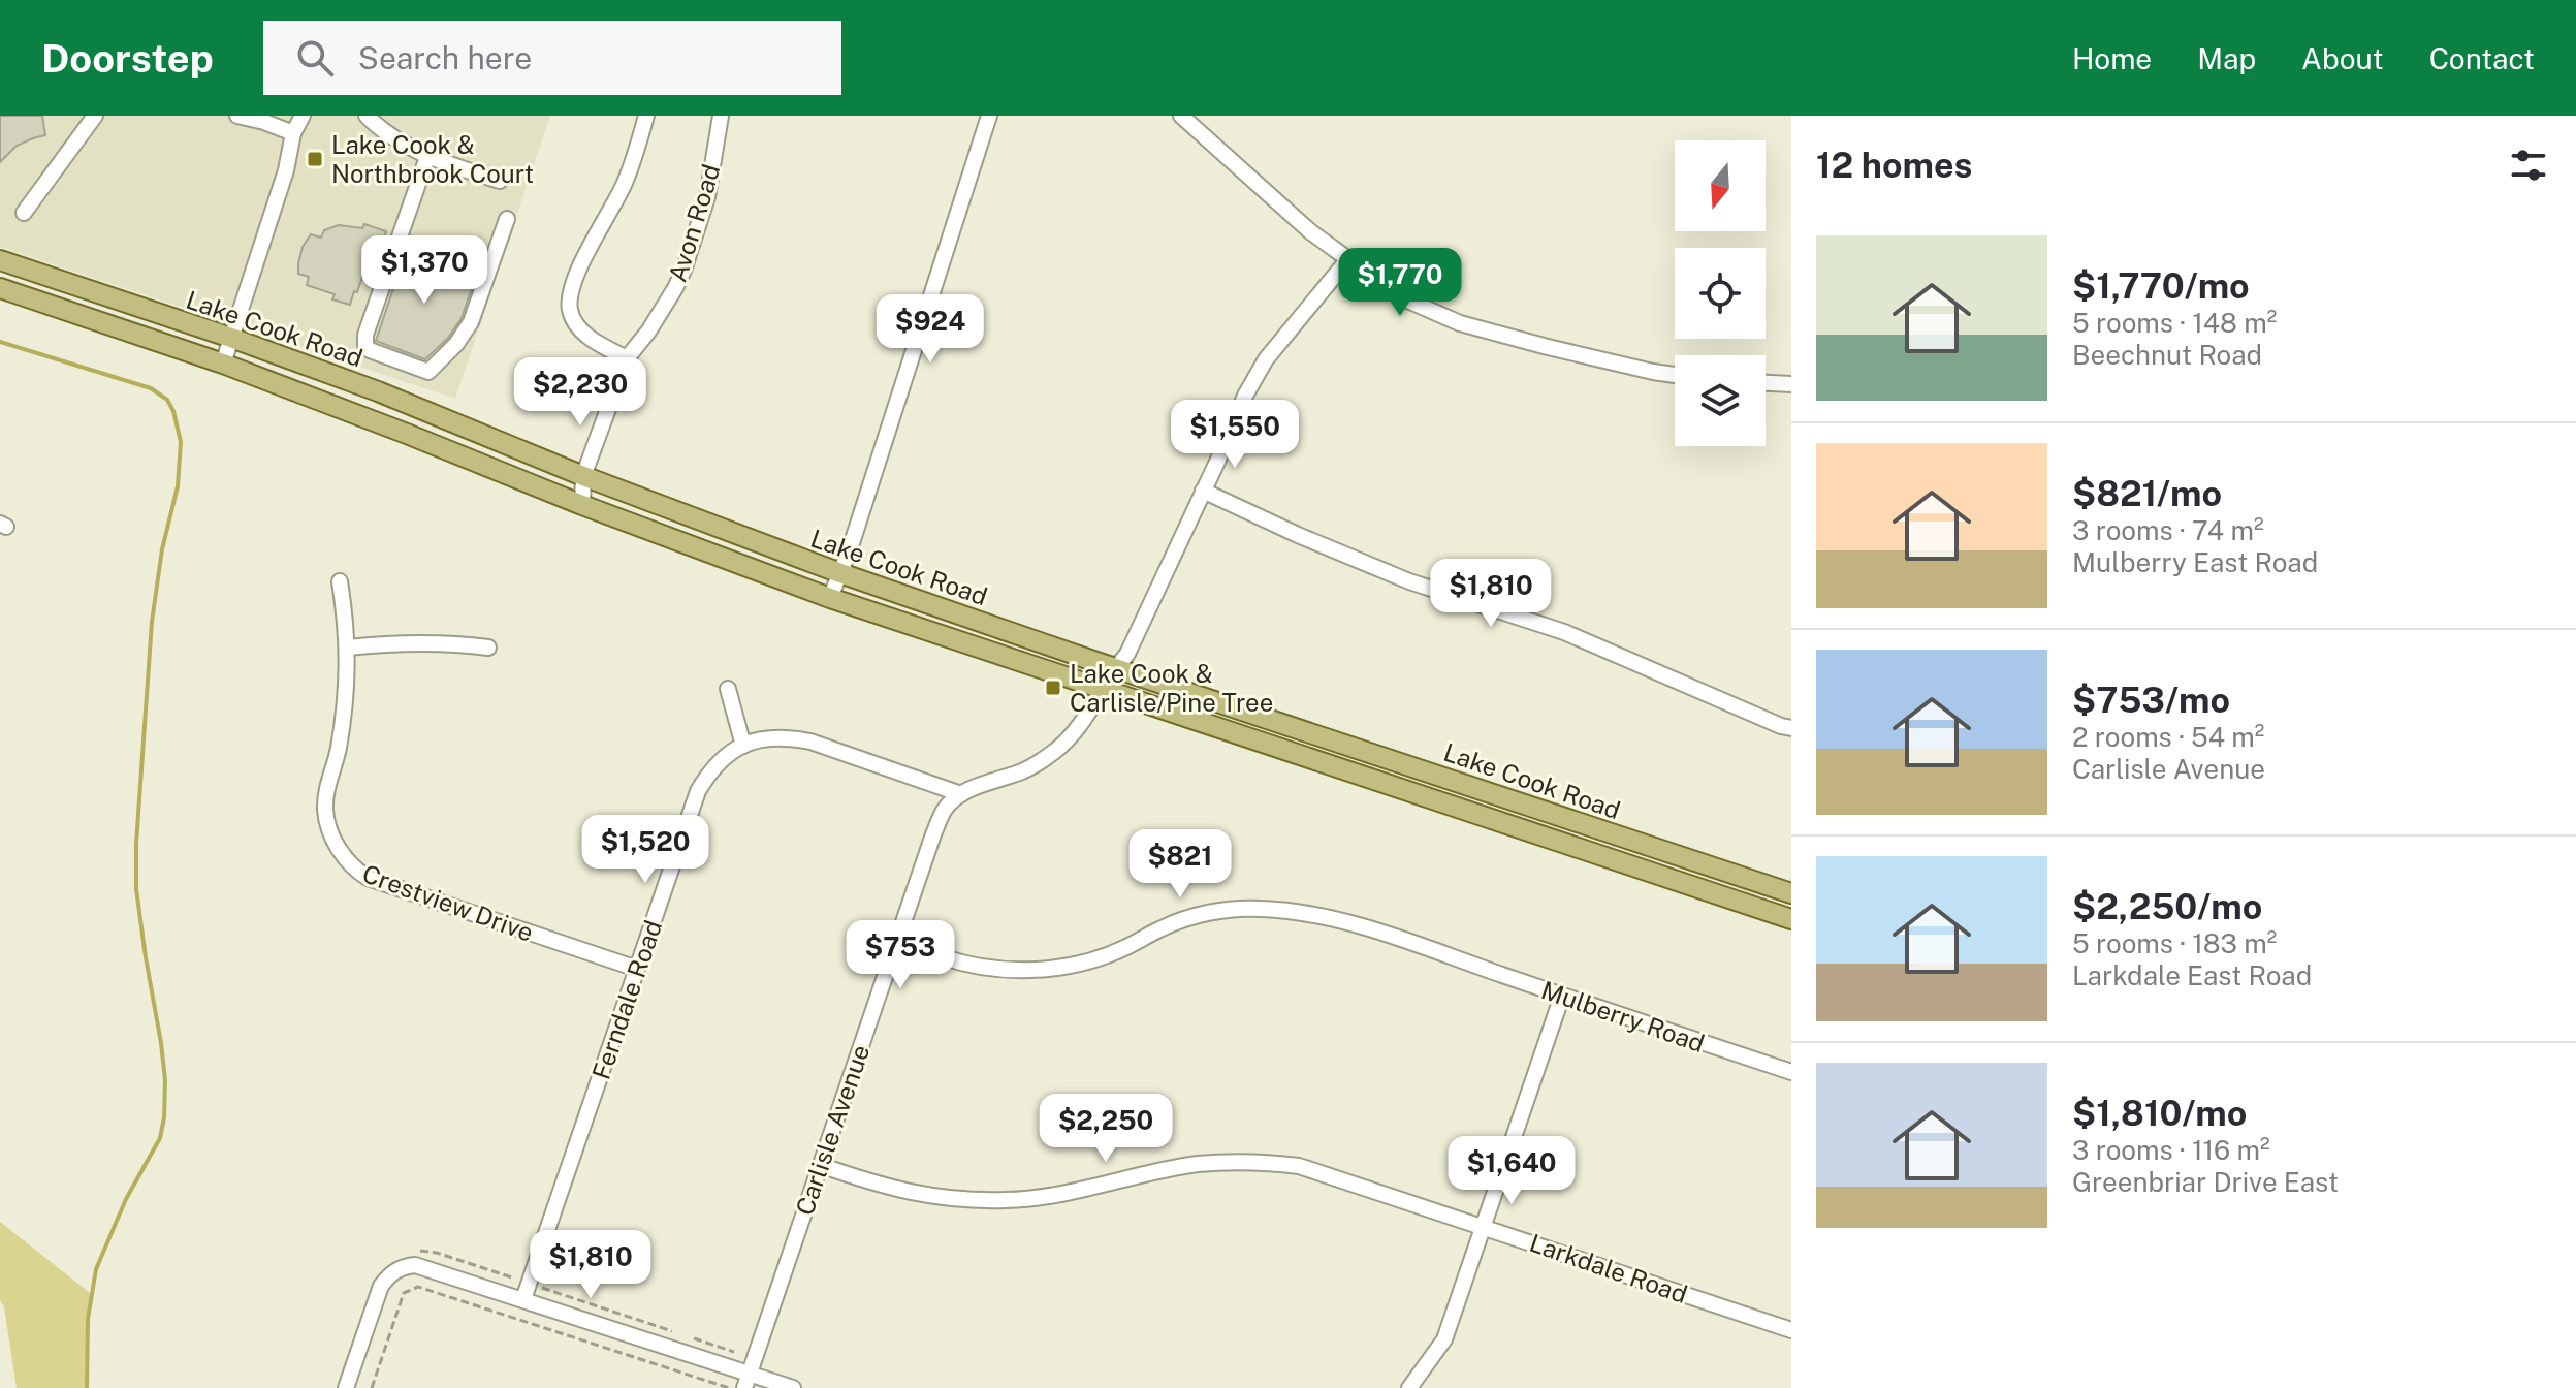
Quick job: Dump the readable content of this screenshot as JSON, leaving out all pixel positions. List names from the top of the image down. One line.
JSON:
{"streets":{"main road":["Lake Cook Road"],"street":["Avon Road","Crestview Drive","Ferndale Road","Mulberry Road","Carlisle Avenue","Larkdale Road"]},"crossings":[["Avon Road","Lake Cook Road"],["Crestview Drive","Ferndale Road"],["Ferndale Road","Carlisle Avenue"],["Mulberry Road","Carlisle Avenue"],["Carlisle Avenue","Larkdale Road"]],"places":{"transit":["Lake Cook & Northbrook Court","Lake Cook & Carlisle/Pine Tree"]},"north":"bottom","page":{"header":"Doorstep","search":"Search here","nav":["Home","Map","About","Contact"],"heading":"12 homes","list":[{"name":"$1,770/mo","note":"5 rooms · 148 m² · Beechnut Road"},{"name":"$821/mo","note":"3 rooms · 74 m² · Mulberry East Road"},{"name":"$753/mo","note":"2 rooms · 54 m² · Carlisle Avenue"},{"name":"$2,250/mo","note":"5 rooms · 183 m² · Larkdale East Road"},{"name":"$1,810/mo","note":"3 rooms · 116 m² · Greenbriar Drive East"}],"price":["$1,370","$1,770","$924","$2,230","$1,550","$1,810","$1,520","$821","$753","$2,250","$1,640","$1,810"]}}
